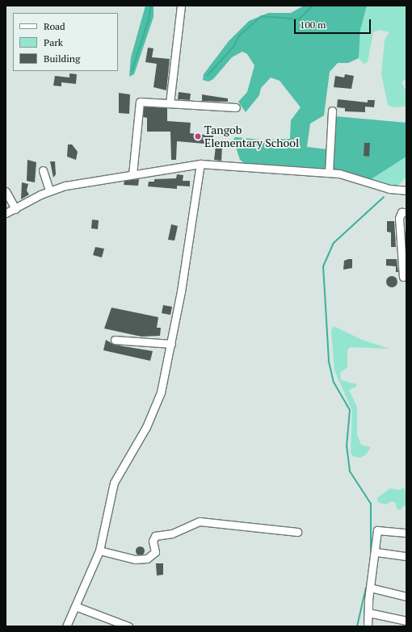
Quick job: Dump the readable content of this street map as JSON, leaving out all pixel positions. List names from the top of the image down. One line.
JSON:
{"places":["Tangob Elementary School"],"legend":["Road","Park","Building"],"scale_bar":"100 m"}
